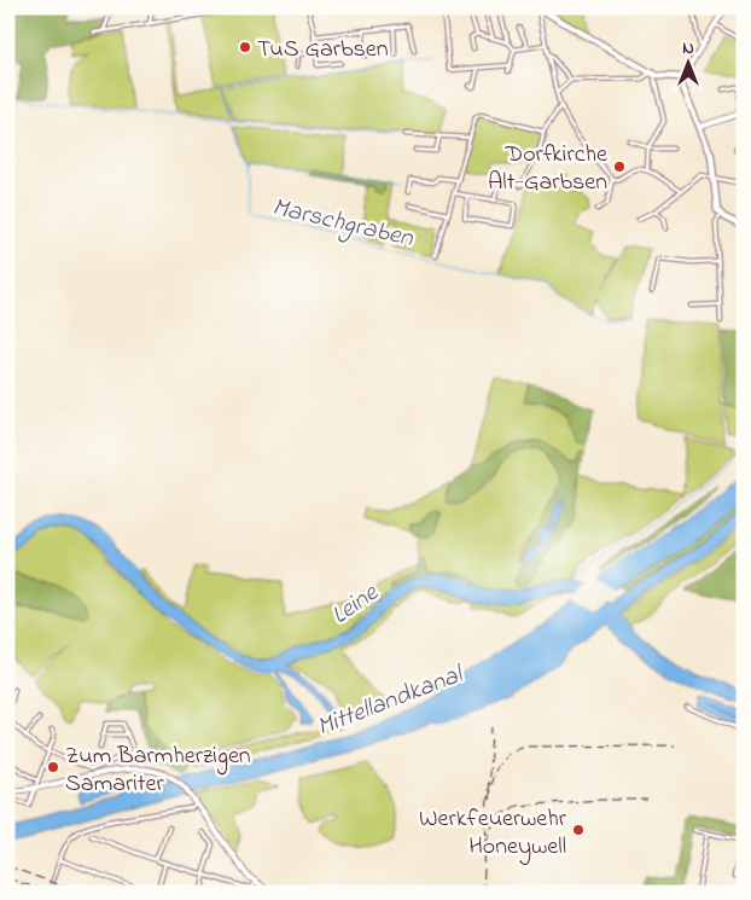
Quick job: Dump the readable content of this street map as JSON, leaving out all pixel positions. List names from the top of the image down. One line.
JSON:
{"water":["Marschgraben","Leine","Mittellandkanal"],"places":["TuS Garbsen","Dorfkirche Alt-Garbsen","Zum Barmherzigen Samariter","Werkfeuerwehr Honeywell"],"north":"top"}
